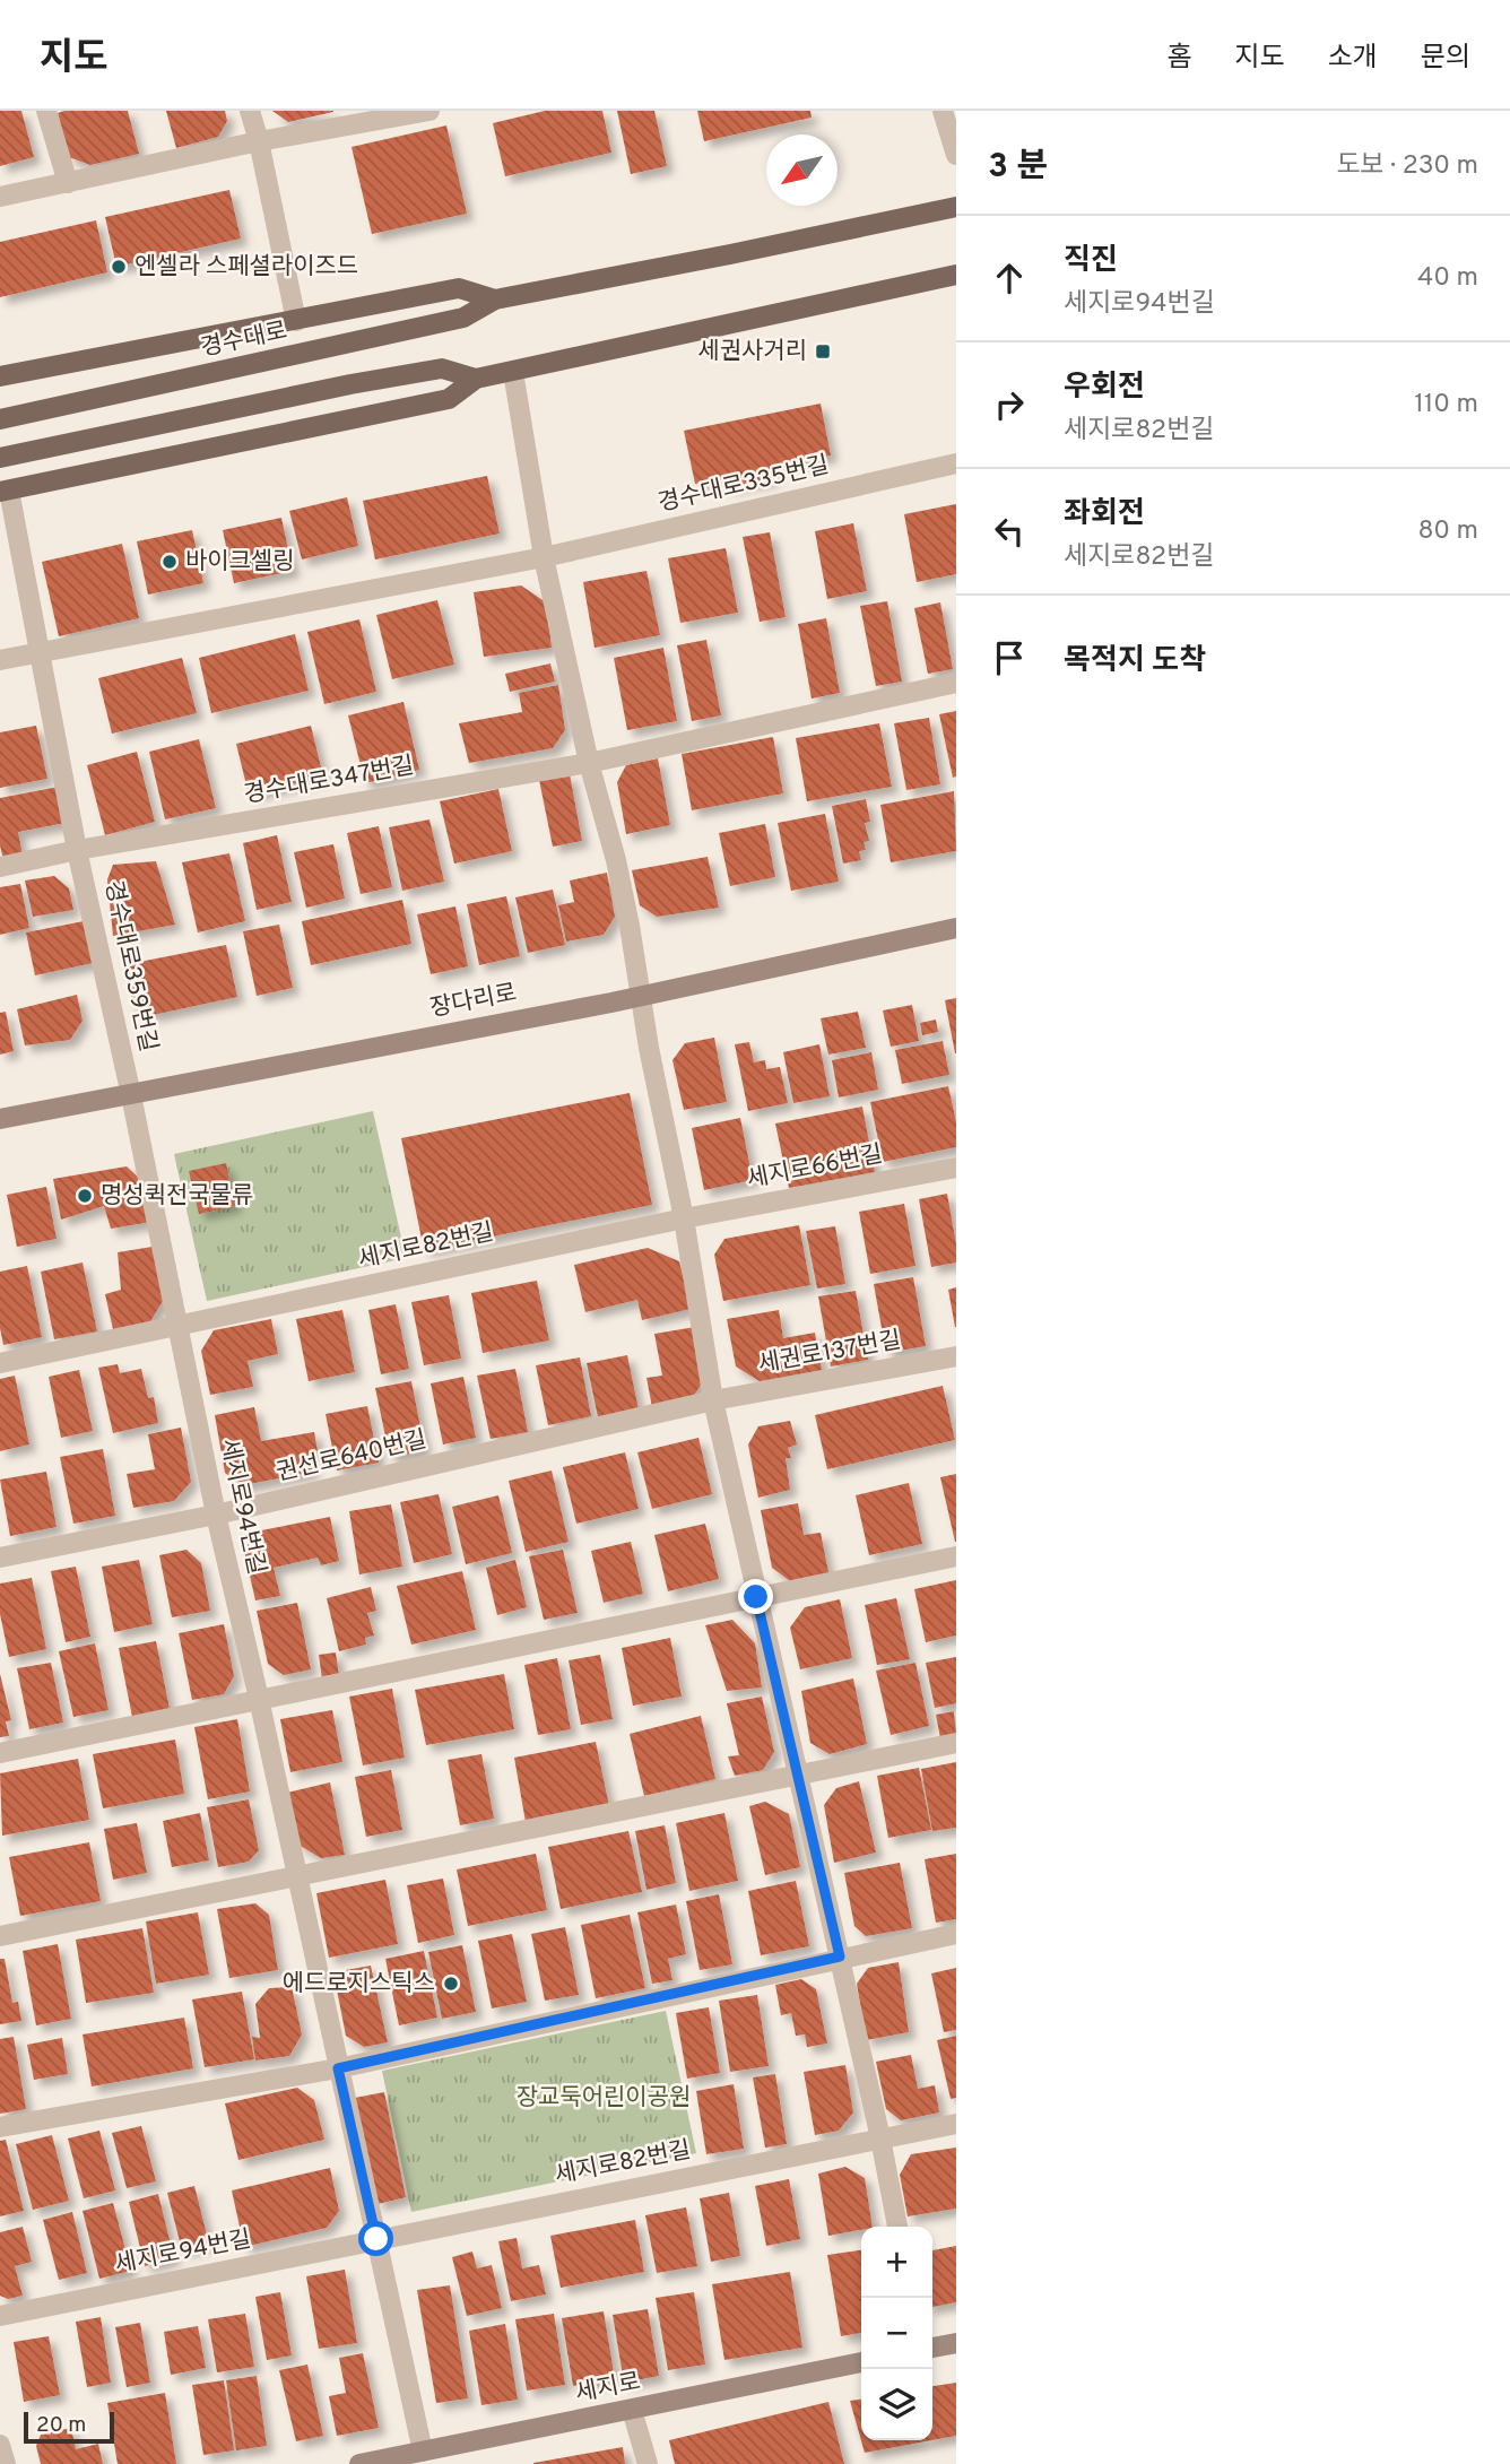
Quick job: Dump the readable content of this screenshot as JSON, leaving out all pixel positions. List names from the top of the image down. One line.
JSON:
{"streets":{"main road":["경수대로"],"street":["경수대로335번길","경수대로347번길","경수대로359번길","장다리로","세지로66번길","세지로82번길","세권로137번길","권선로640번길","세지로94번길","세지로"]},"crossings":[["경수대로347번길","경수대로359번길"],["경수대로359번길","장다리로"],["경수대로359번길","세지로94번길"],["장다리로","세지로94번길"],["세지로66번길","세지로82번길"],["세지로82번길","세지로94번길"],["세권로137번길","권선로640번길"],["권선로640번길","세지로94번길"],["세지로94번길","세지로"]],"parks":["장교둑어린이공원"],"places":{"other":["엔셀라 스페셜라이즈드","바이크셀링","명성퀵전국물류","에드로지스틱스"],"transit":["세권사거리"]},"scale_bar":"20 m","north":"bottom left","page":{"header":"지도","nav":["홈","지도","소개","문의"],"heading":["3 분","도보 · 230 m"],"list":[["직진","세지로94번길","40 m"],["우회전","세지로82번길","110 m"],["좌회전","세지로82번길","80 m"],"목적지 도착"],"map_buttons":["+","−"],"scale":"20 m"}}
